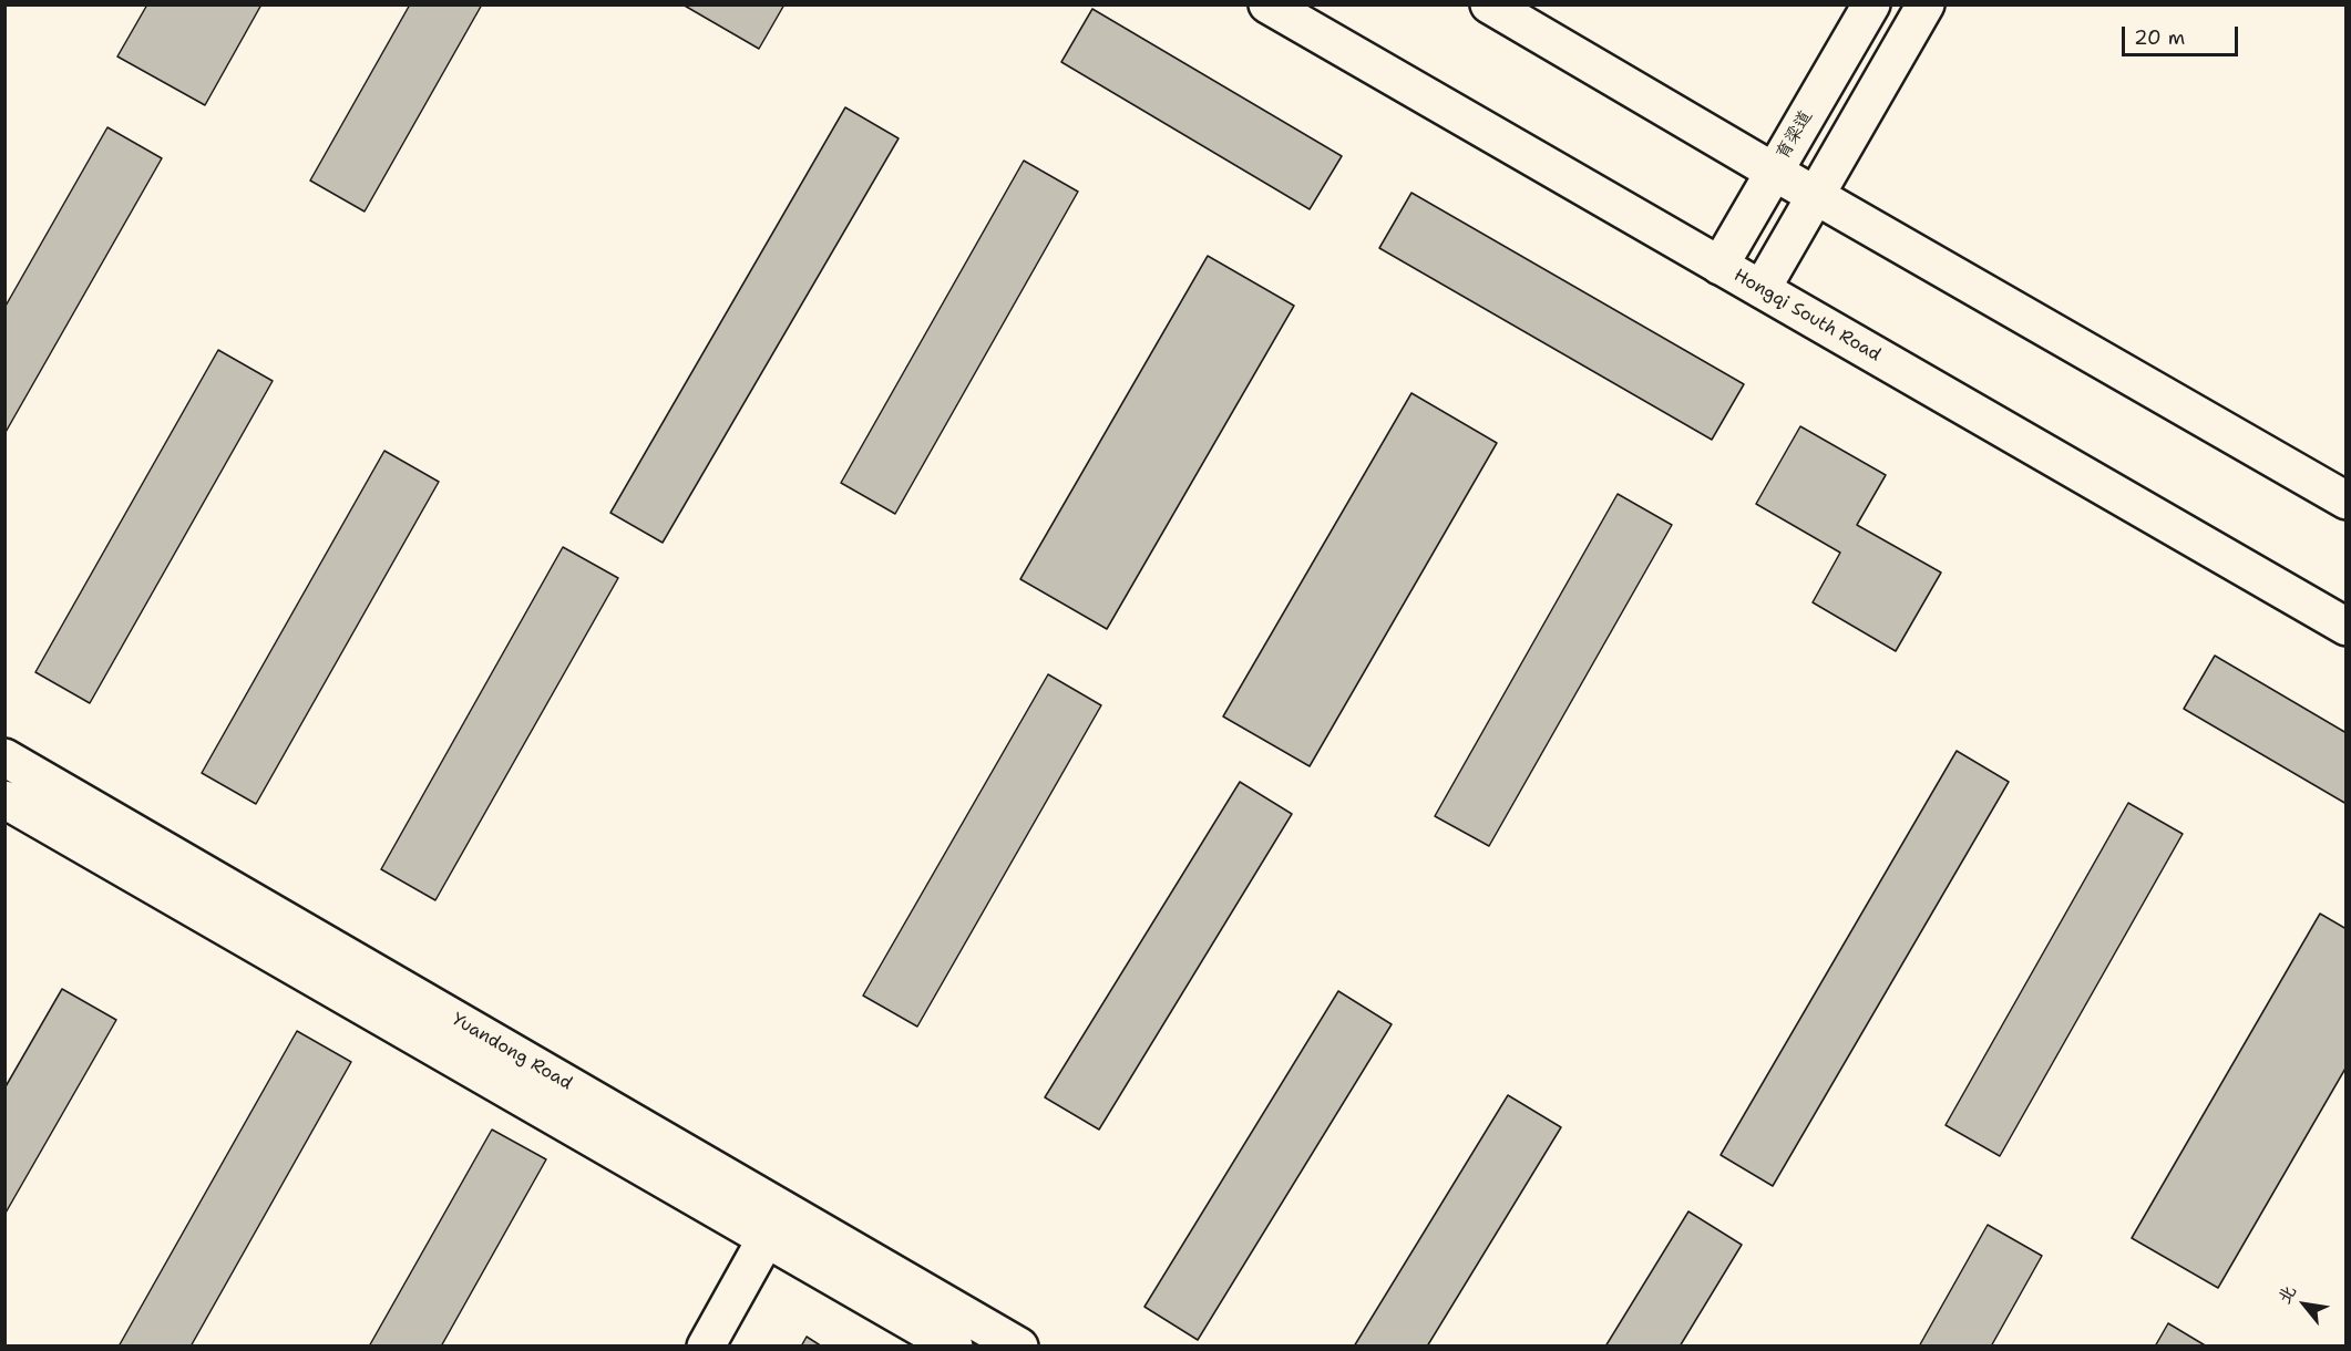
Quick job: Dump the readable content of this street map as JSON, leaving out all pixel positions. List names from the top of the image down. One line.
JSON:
{"streets":{"street":["育梁道","Hongqi South Road","Yuandong Road"]},"crossings":[["育梁道","Hongqi South Road"]],"scale_bar":"20 m","north":"top left"}
